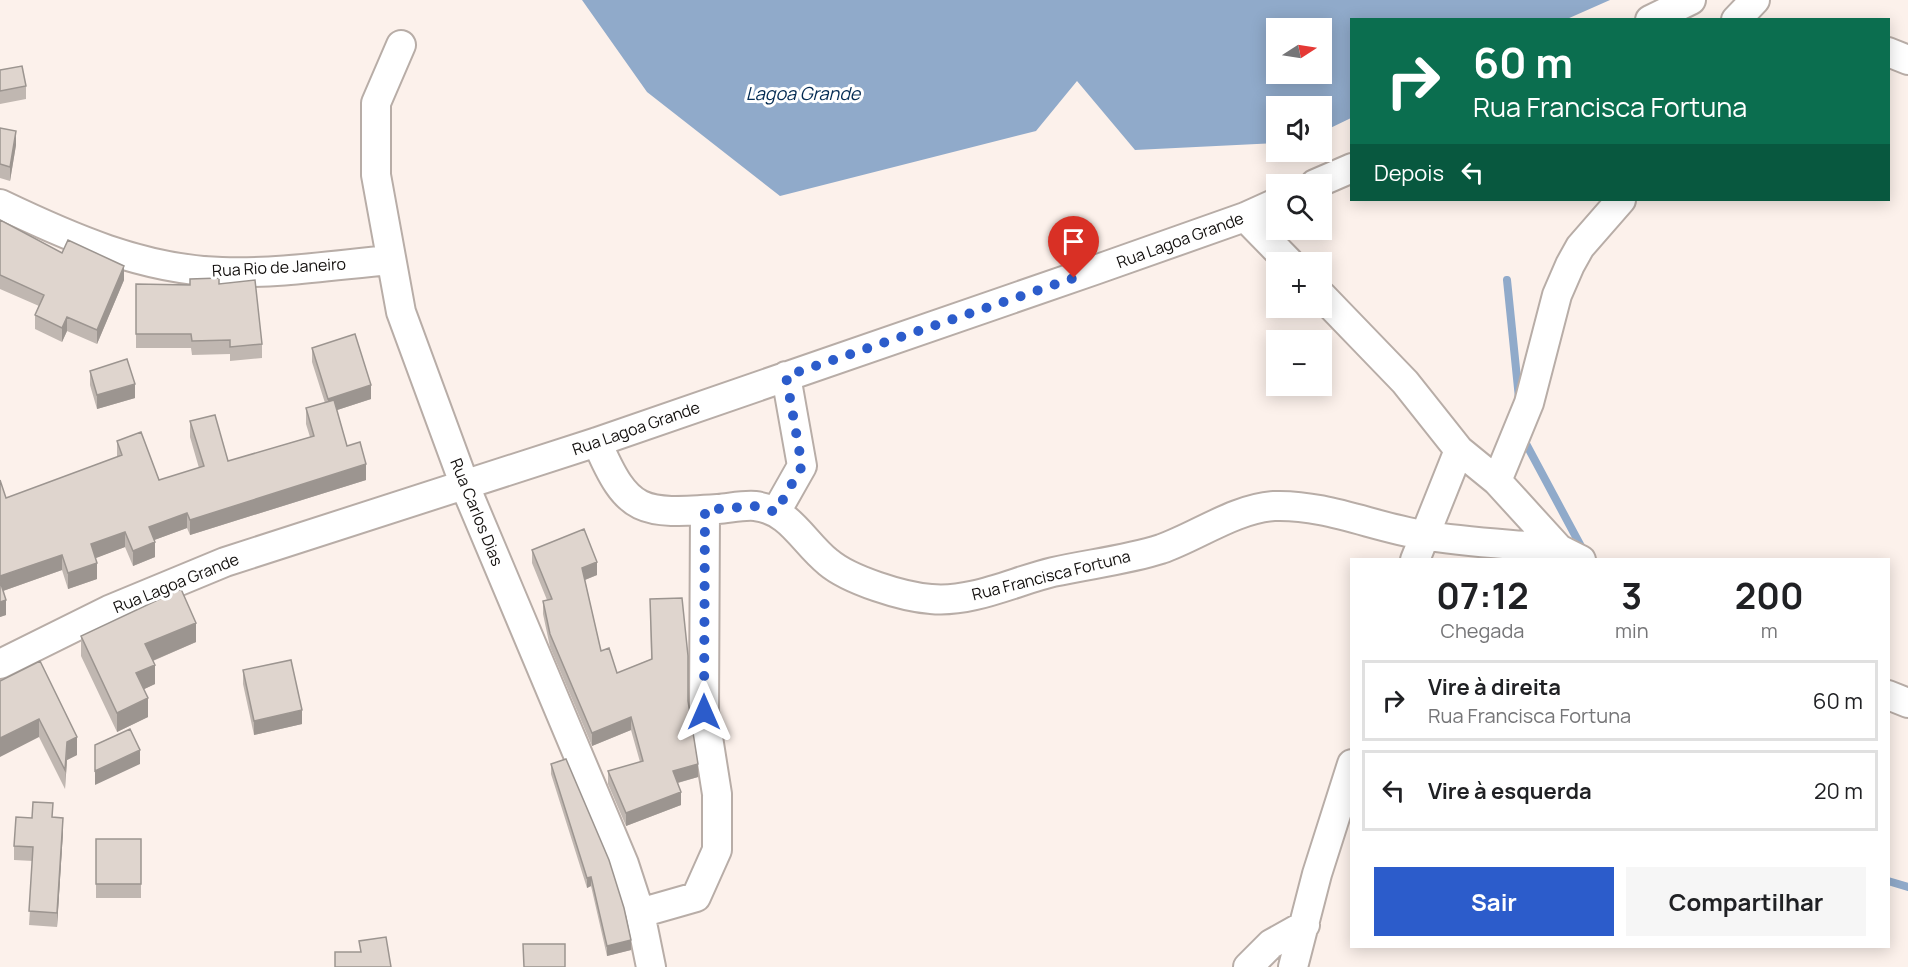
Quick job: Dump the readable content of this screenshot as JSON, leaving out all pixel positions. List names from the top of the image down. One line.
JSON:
{"streets":{"street":["Rua Lagoa Grande","Rua Rio de Janeiro","Rua Carlos Dias","Rua Francisca Fortuna"]},"crossings":[["Rua Lagoa Grande","Rua Carlos Dias"],["Rua Rio de Janeiro","Rua Carlos Dias"]],"water":["Lagoa Grande"],"north":"right","page":{"map_buttons":["+","−"],"turn":["60 m","Rua Francisca Fortuna"],"then":"Depois","eta":["07:12","Chegada","3","min","200","m"],"list":[{"name":"Vire à direita","note":"Rua Francisca Fortuna","value":"60 m"},{"name":"Vire à esquerda","value":"20 m"}],"buttons":["Sair","Compartilhar"]}}
